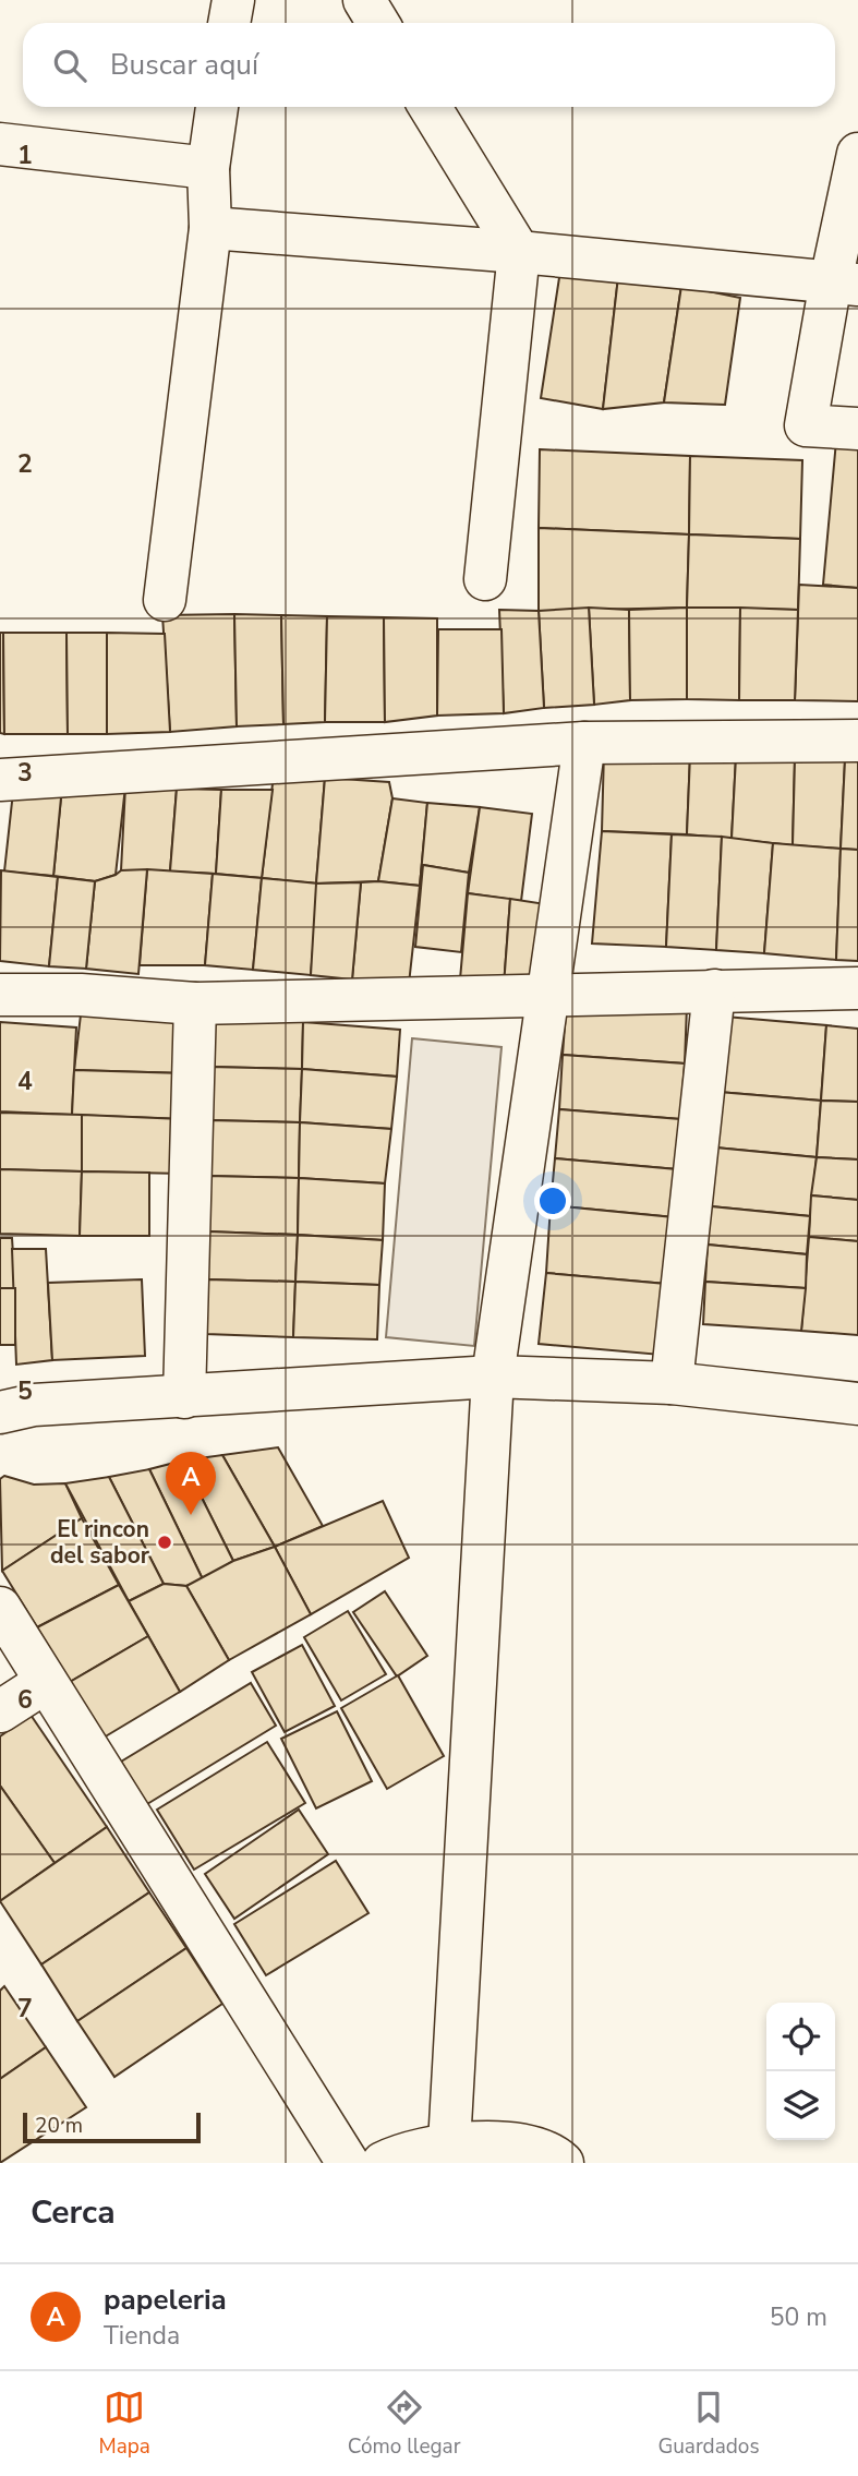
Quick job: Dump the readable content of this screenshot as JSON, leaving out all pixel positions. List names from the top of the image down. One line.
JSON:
{"places":["El rincon del sabor"],"scale_bar":"20 m","page":{"search":"Buscar aquí","pins":"A","scale":"20 m","heading":"Cerca","list":[{"mark":"A","name":"papeleria","note":"Tienda","value":"50 m"}],"nav":["Mapa","Cómo llegar","Guardados"]},"grid":{"rows":["1","2","3","4","5","6","7"]}}
